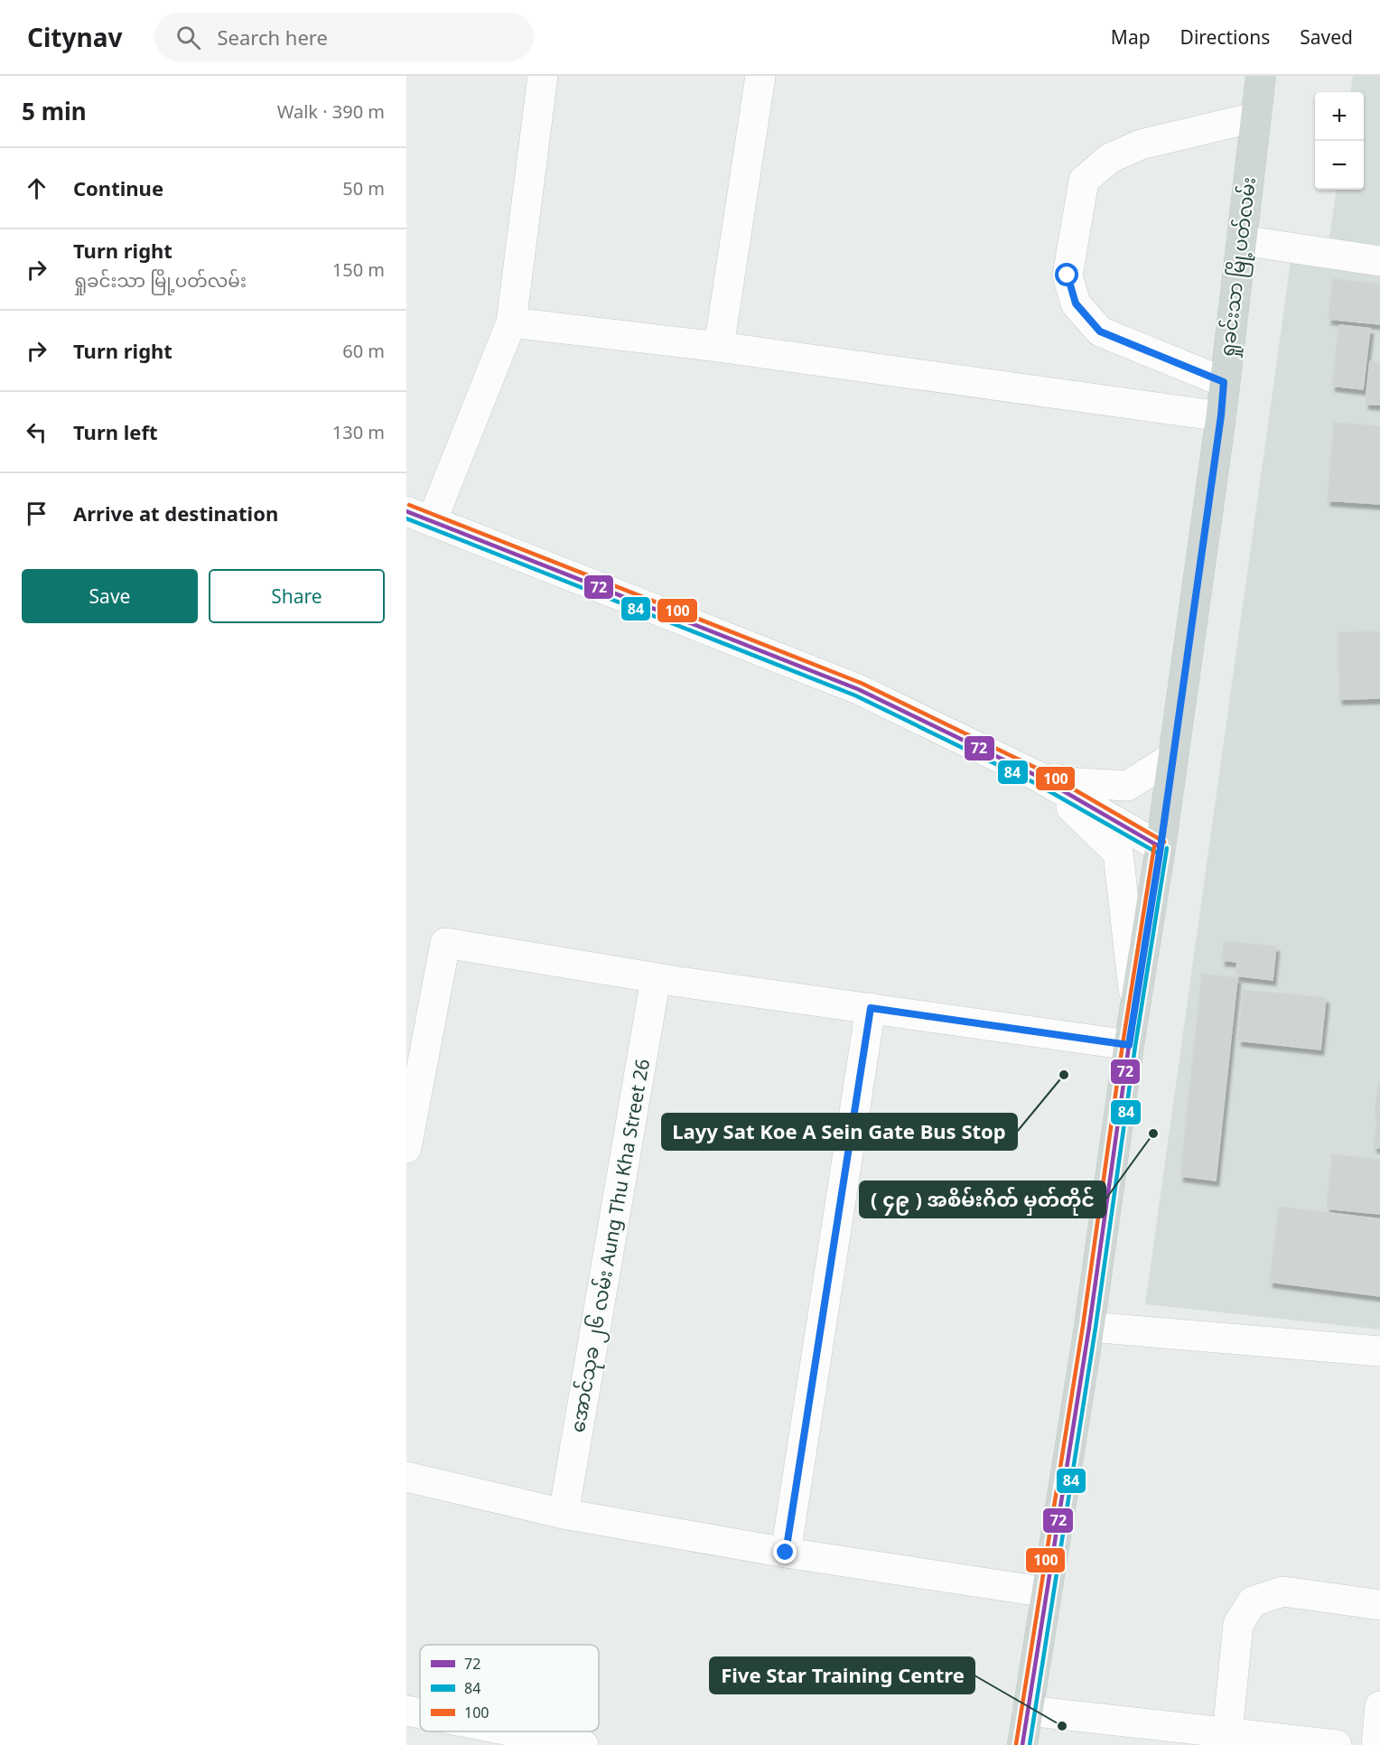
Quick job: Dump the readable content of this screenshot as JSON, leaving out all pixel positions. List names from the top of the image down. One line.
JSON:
{"streets":{"main road":["ရှုခင်းသာ မြို့ပတ်လမ်း"],"street":["အောင်သုခ ၂၆ လမ်း Aung Thu Kha Street 26"]},"places":["Layy Sat Koe A Sein Gate Bus Stop","( ၄၉ ) အစိမ်းဂိတ် မှတ်တိုင်","Five Star Training Centre"],"lines":["transit line 100","transit line 72","transit line 84"],"legend":["72","84","100"],"page":{"header":"Citynav","search":"Search here","nav":["Map","Directions","Saved"],"heading":["5 min","Walk · 390 m"],"map_buttons":["+","−"],"list":[["Continue","50 m"],["Turn right","ရှုခင်းသာ မြို့ပတ်လမ်း","150 m"],["Turn right","60 m"],["Turn left","130 m"],"Arrive at destination"],"buttons":["Save","Share"]}}
